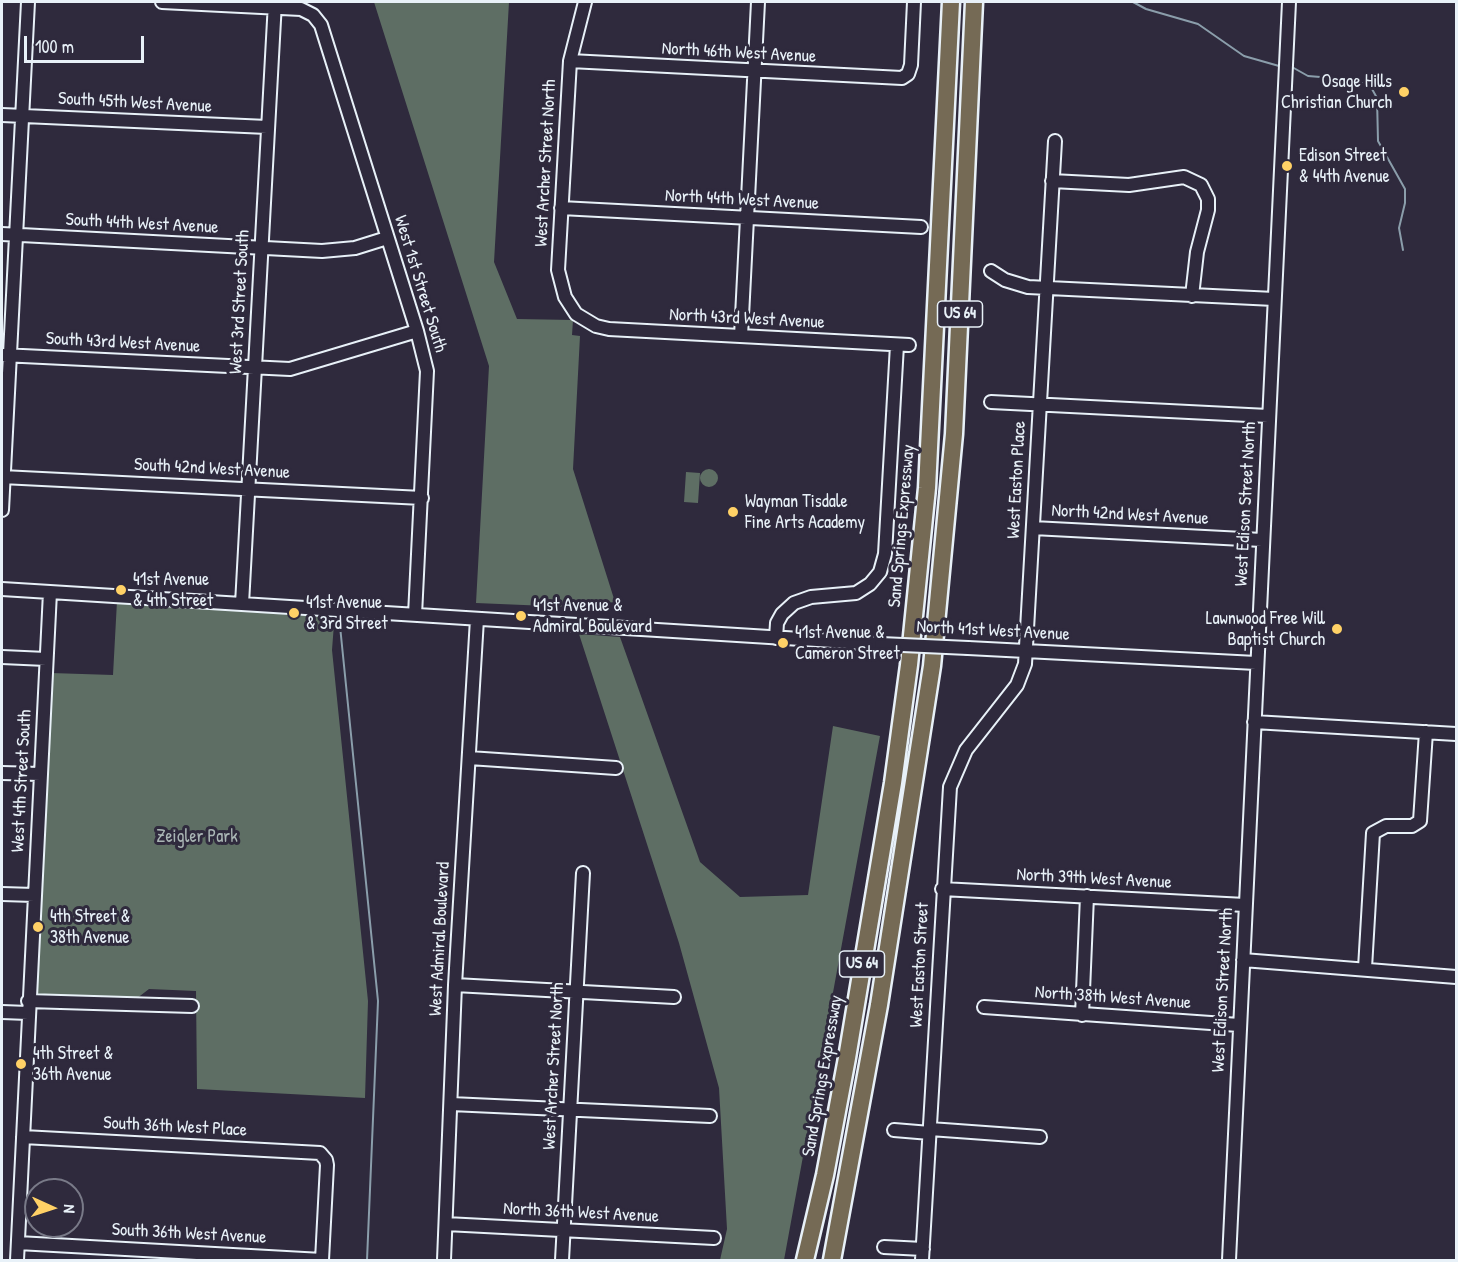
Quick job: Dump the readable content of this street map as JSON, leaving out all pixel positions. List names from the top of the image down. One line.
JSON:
{"streets":{"highway":["US 64","Sand Springs Expressway"],"street":["North 46th West Avenue","South 45th West Avenue","West Archer Street North","North 44th West Avenue","South 44th West Avenue","West 1st Street South","West 3rd Street South","North 43rd West Avenue","South 43rd West Avenue","South 42nd West Avenue","West Easton Place","West Edison Street North","North 42nd West Avenue","North 41st West Avenue","West 4th Street South","North 39th West Avenue","West Admiral Boulevard","West Easton Street","North 38th West Avenue","South 36th West Place","North 36th West Avenue","South 36th West Avenue"]},"crossings":[["North 46th West Avenue","West Archer Street North"],["South 45th West Avenue","West 3rd Street South"],["West Archer Street North","North 44th West Avenue"],["West Archer Street North","North 43rd West Avenue"],["West Archer Street North","North 36th West Avenue"],["South 44th West Avenue","West 1st Street South"],["South 44th West Avenue","West 3rd Street South"],["West 1st Street South","West 3rd Street South"],["West 1st Street South","South 43rd West Avenue"],["West 1st Street South","South 42nd West Avenue"],["West 1st Street South","North 41st West Avenue"],["West 3rd Street South","South 43rd West Avenue"],["West 3rd Street South","South 42nd West Avenue"],["West 3rd Street South","North 41st West Avenue"],["North 43rd West Avenue","North 41st West Avenue"],["West Easton Place","North 42nd West Avenue"],["West Easton Place","North 41st West Avenue"],["West Easton Place","West Easton Street"],["West Edison Street North","North 42nd West Avenue"],["West Edison Street North","North 41st West Avenue"],["West Edison Street North","North 39th West Avenue"],["West Edison Street North","North 38th West Avenue"],["North 41st West Avenue","West 4th Street South"],["North 41st West Avenue","West Admiral Boulevard"],["West 4th Street South","South 36th West Place"],["West 4th Street South","South 36th West Avenue"],["North 39th West Avenue","West Easton Street"],["West Admiral Boulevard","North 36th West Avenue"],["South 36th West Place","South 36th West Avenue"]],"parks":["Zeigler Park"],"places":["Osage Hills Christian Church","Edison Street & 44th Avenue","Wayman Tisdale Fine Arts Academy","41st Avenue & 4th Street","41st Avenue & 3rd Street","41st Avenue & Admiral Boulevard","Lawnwood Free Will Baptist Church","41st Avenue & Cameron Street","4th Street & 38th Avenue","4th Street & 36th Avenue"],"scale_bar":"100 m","north":"right"}
